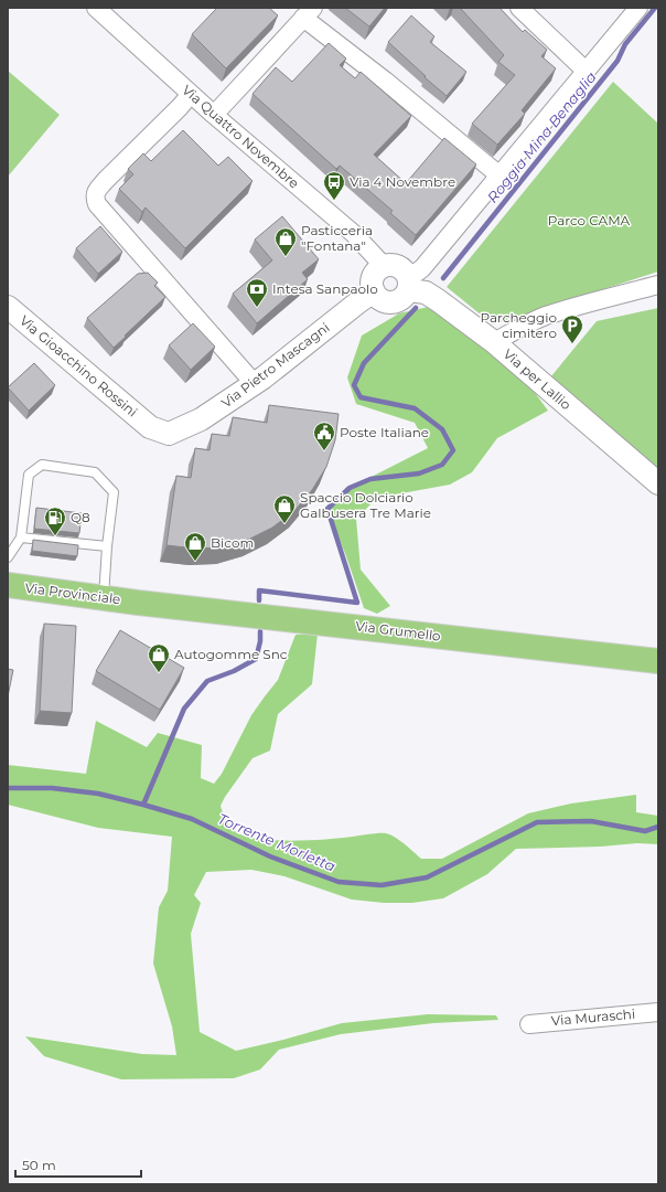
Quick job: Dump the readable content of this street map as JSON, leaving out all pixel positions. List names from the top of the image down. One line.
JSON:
{"streets":{"main road":["Via Provinciale","Via Grumello"],"street":["Via Quattro Novembre","Via Pietro Mascagni","Via Gioacchino Rossini","Via per Lallio","Via Muraschi"]},"crossings":[["Via Quattro Novembre","Via Pietro Mascagni"],["Via Quattro Novembre","Via per Lallio"],["Via Pietro Mascagni","Via Gioacchino Rossini"],["Via Pietro Mascagni","Via per Lallio"],["Via Provinciale","Via Grumello"]],"water":["Roggia Mina Benaglia","Torrente Morletta"],"parks":["Parco CAMA"],"places":{"bus stop":["Via 4 Novembre"],"shop":["Pasticceria \"Fontana\"","Spaccio Dolciario Galbusera Tre Marie","Bicom","Autogomme Snc"],"bank":["Intesa Sanpaolo"],"parking":["Parcheggio cimitero"],"public building":["Poste Italiane"],"fuel station":["Q8"]},"scale_bar":"50 m"}
